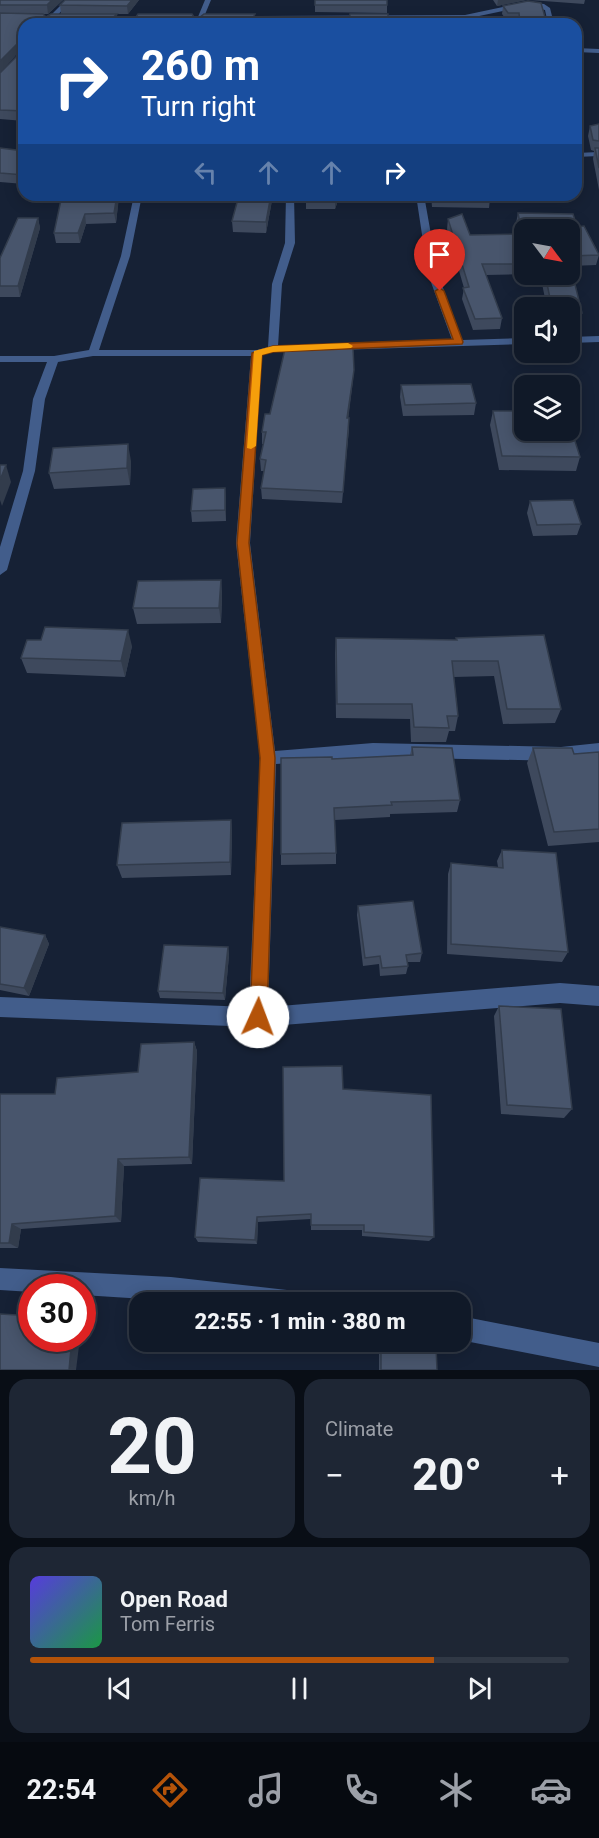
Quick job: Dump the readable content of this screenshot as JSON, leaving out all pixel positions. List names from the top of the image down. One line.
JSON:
{"north":"bottom right","page":{"turn":["260 m","Turn right"],"limit":"30","trip":"22:55 · 1 min · 380 m","tile":[["20","km/h"],"Climate"],"heat":["−","20°","+"],"song":["Open Road","Tom Ferris"],"tabs":"22:54"}}
